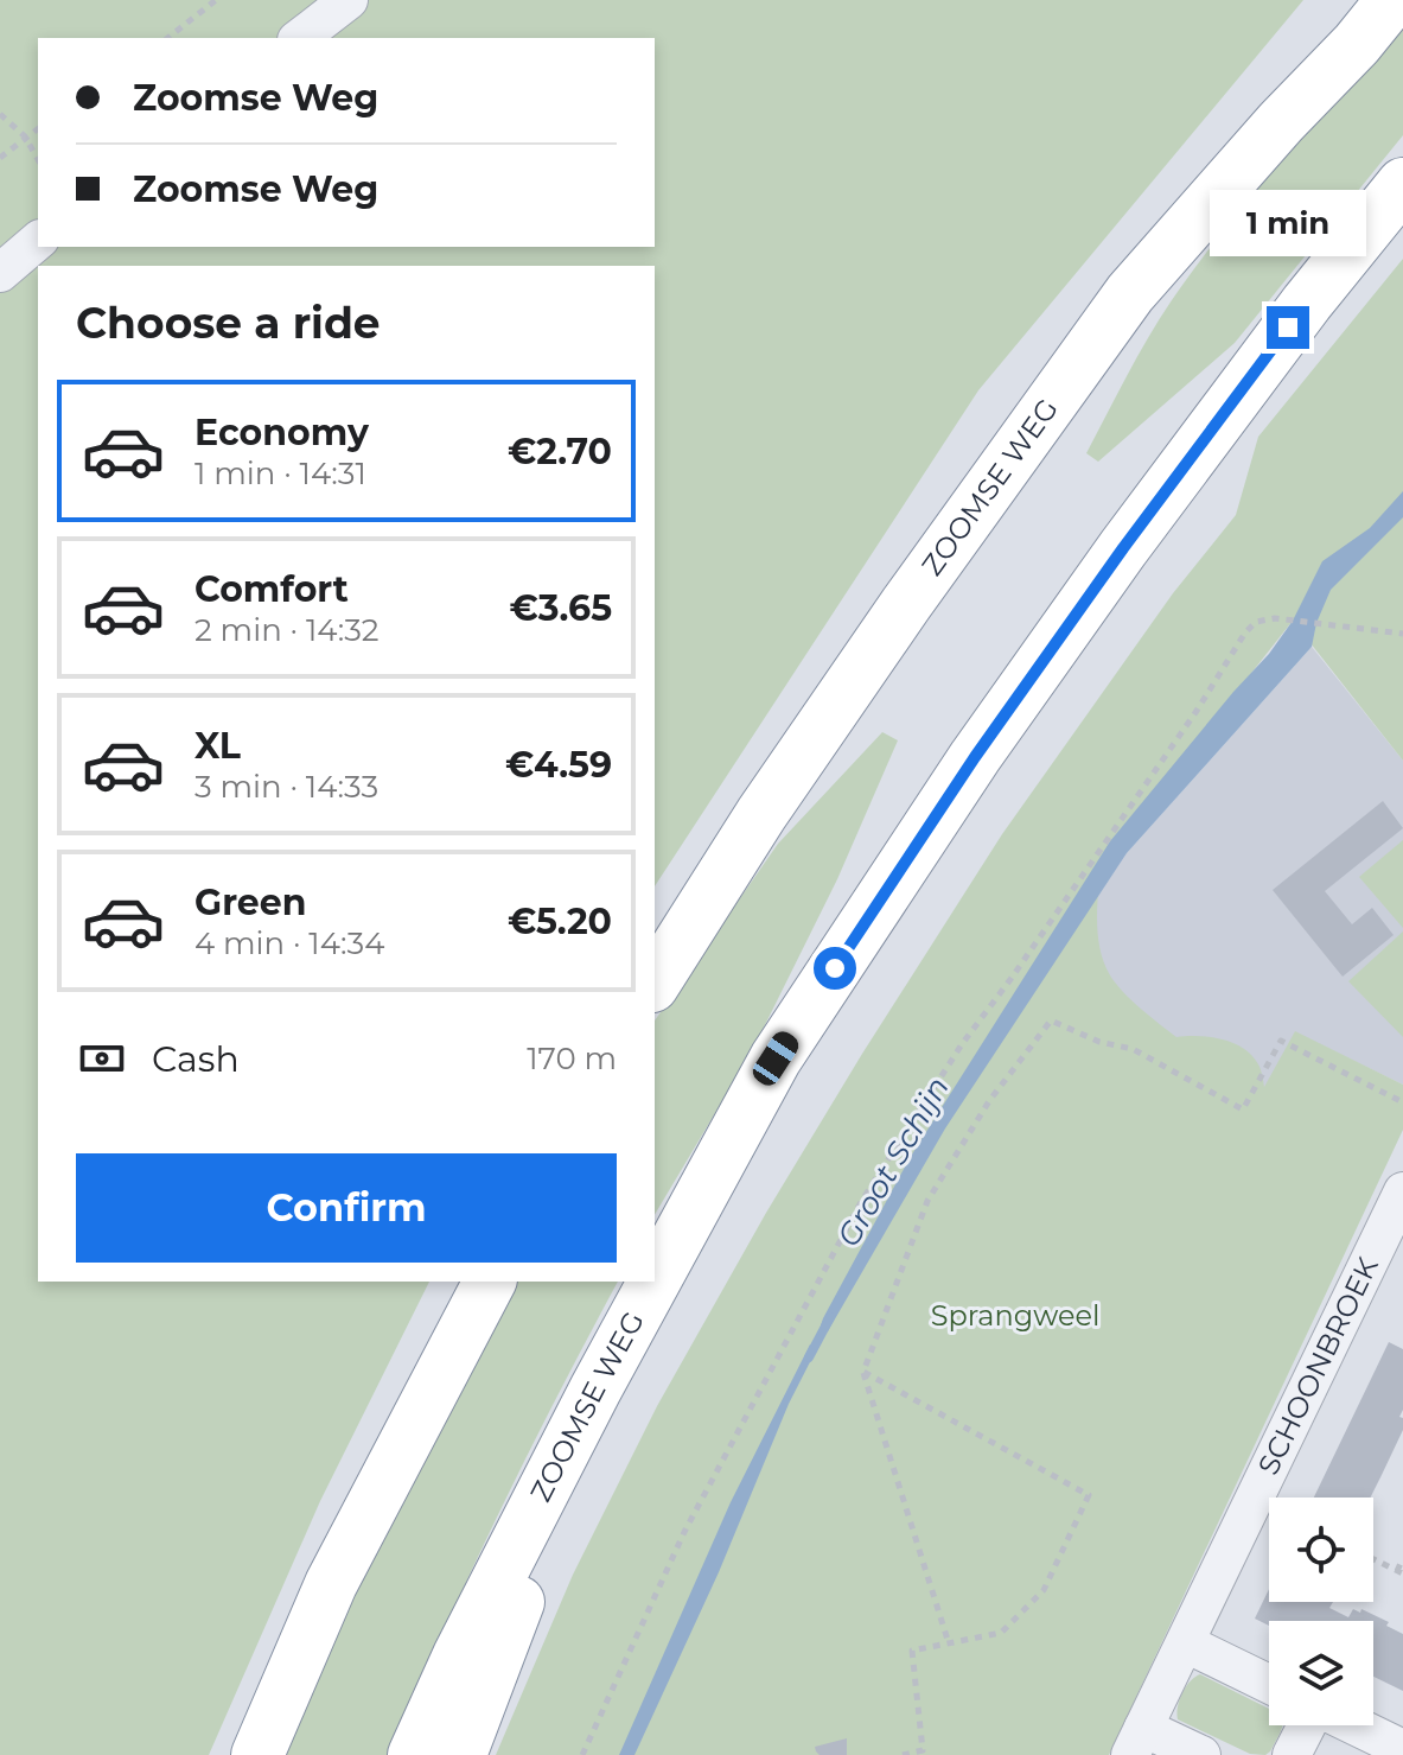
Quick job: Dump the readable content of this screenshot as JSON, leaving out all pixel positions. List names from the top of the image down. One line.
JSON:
{"streets":{"highway":["ZOOMSE WEG"],"street":["SCHOONBROEK"]},"water":["Groot Schijn"],"parks":["Sprangweel"],"page":{"banner":["Zoomse Weg","Zoomse Weg"],"bubble":"1 min","heading":"Choose a ride","list":[{"name":"Economy","note":"1 min · 14:31","value":"€2.70"},{"name":"Comfort","note":"2 min · 14:32","value":"€3.65"},{"name":"XL","note":"3 min · 14:33","value":"€4.59"},{"name":"Green","note":"4 min · 14:34","value":"€5.20"}],"pay":["Cash","170 m"],"buttons":"Confirm"}}
